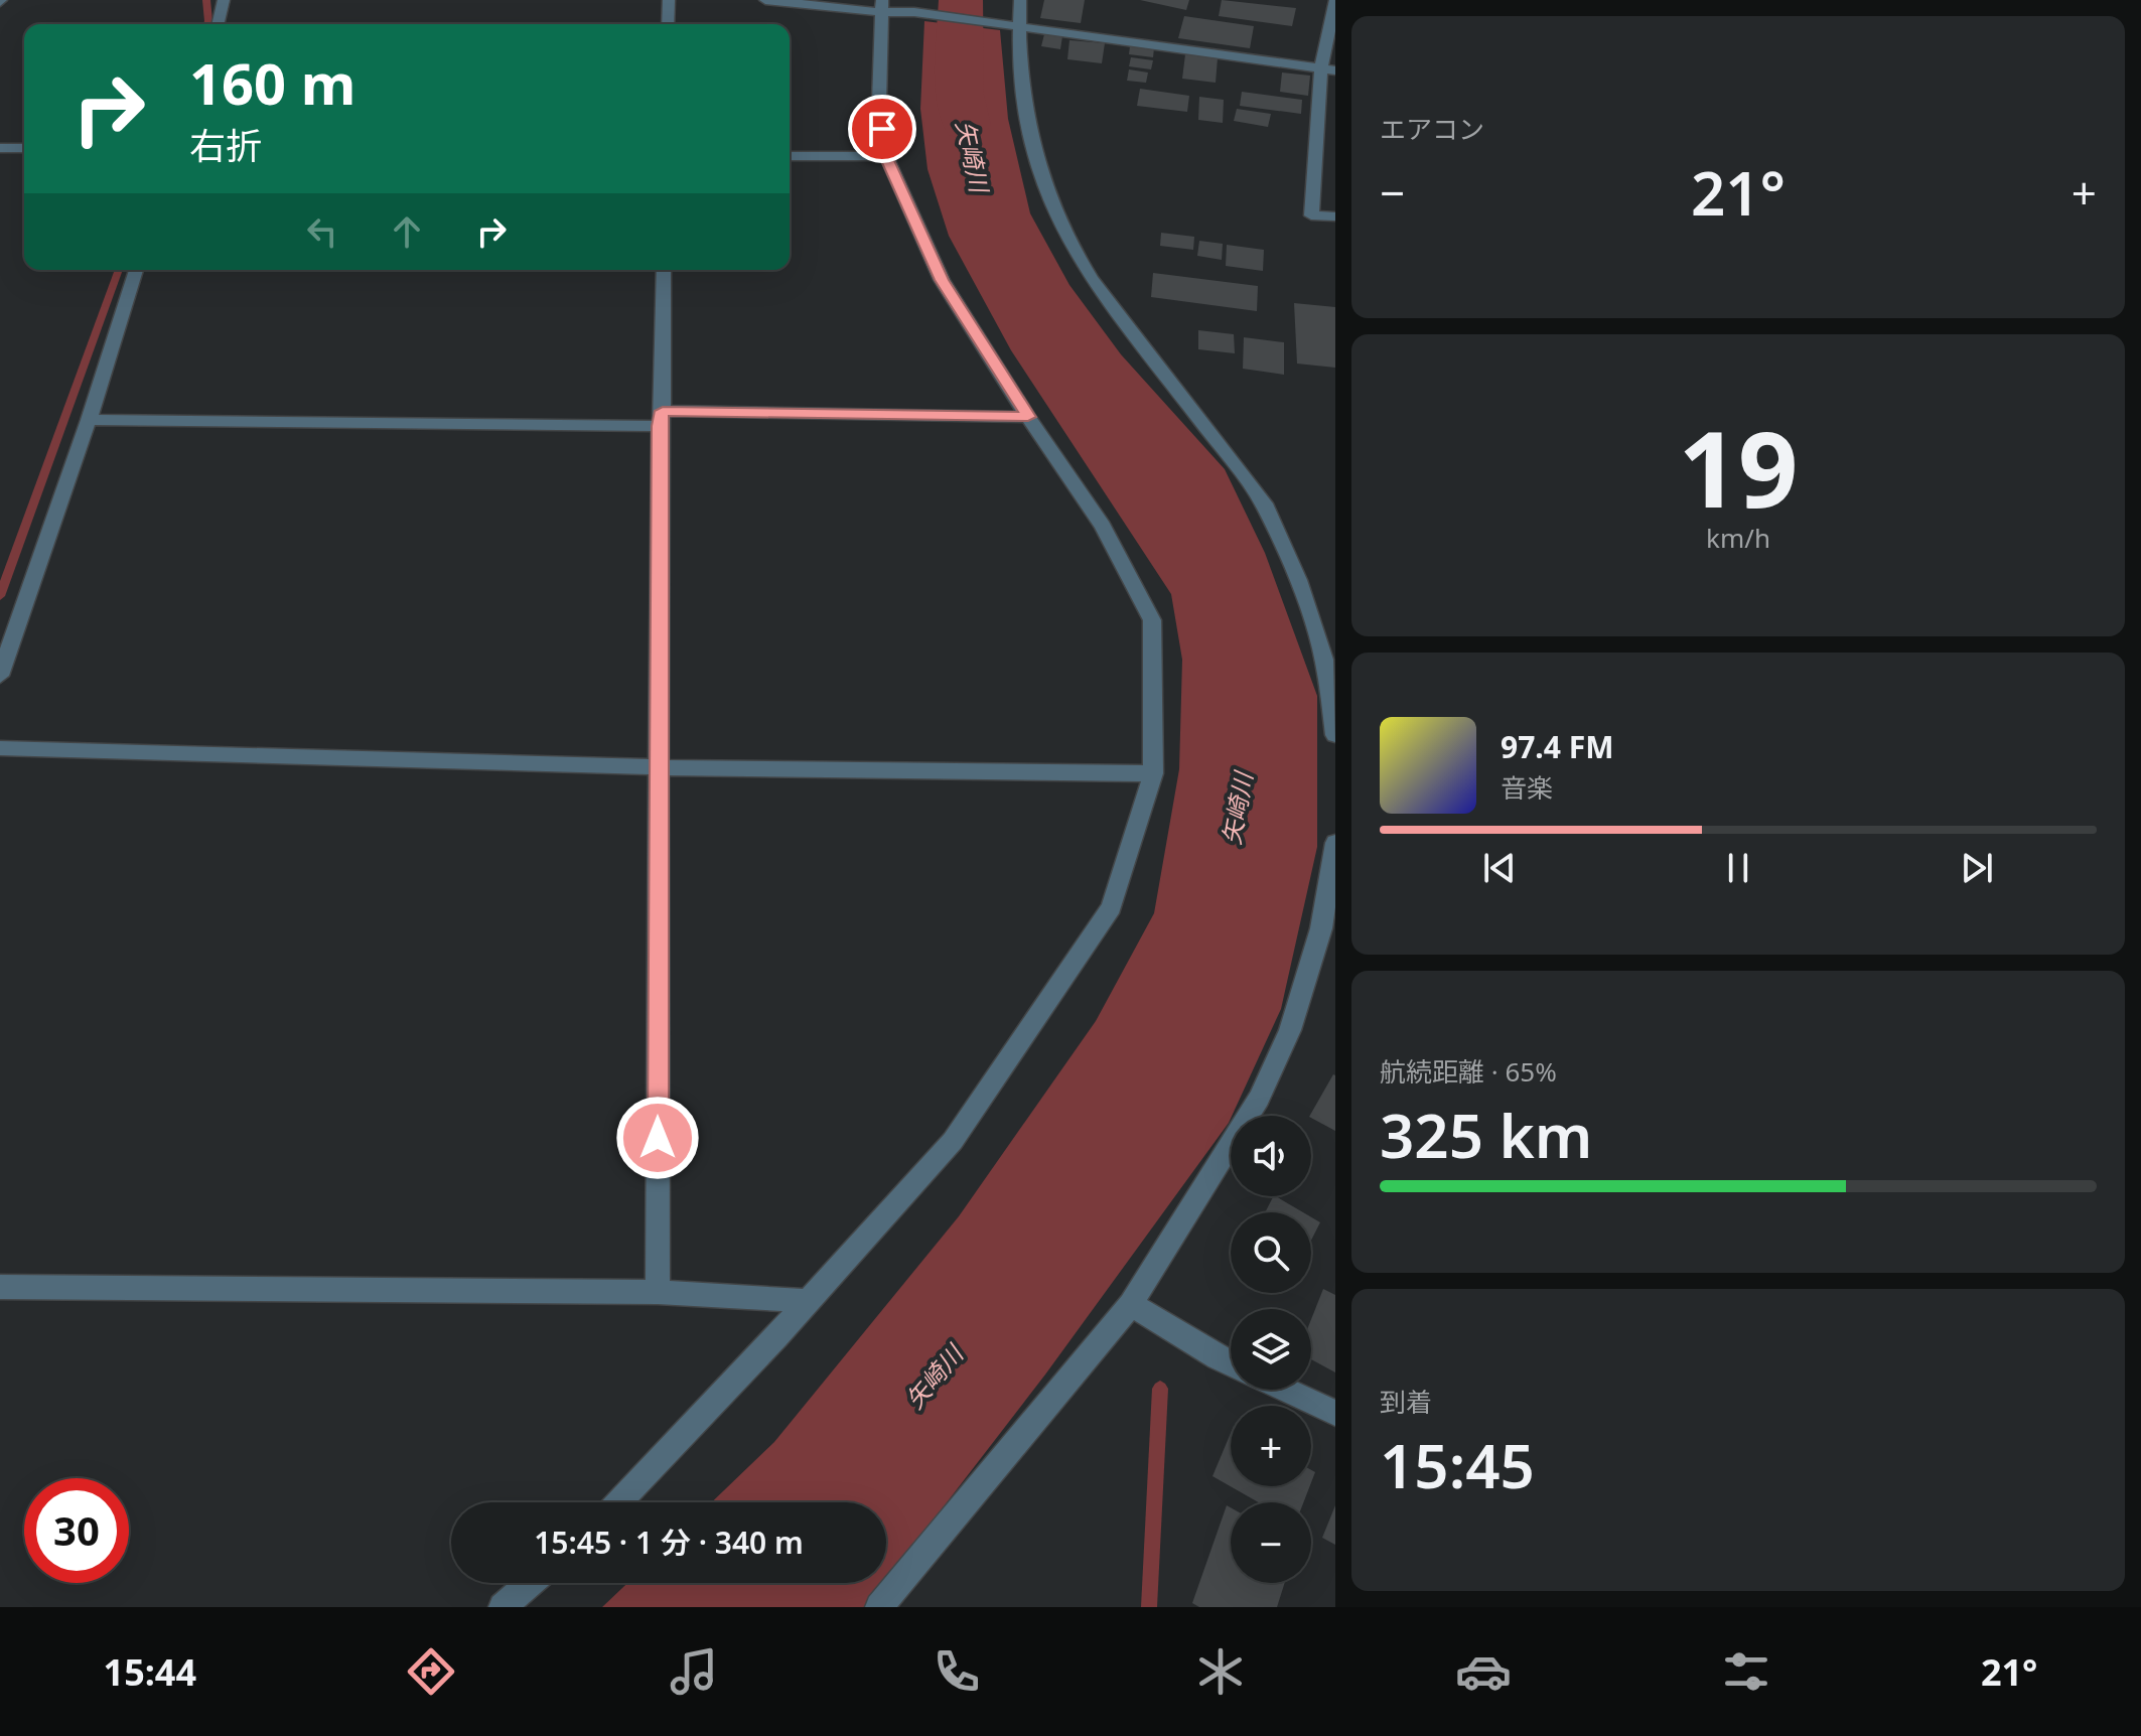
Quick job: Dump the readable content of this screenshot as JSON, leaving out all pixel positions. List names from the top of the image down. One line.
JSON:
{"water":["矢崎川"],"page":{"tile":["エアコン",["19","km/h"],["航続距離 · 65%","325 km"],["到着","15:45"]],"turn":["160 m","右折"],"heat":["−","21°","+"],"song":["97.4 FM","音楽"],"map_buttons":["+","−"],"limit":"30","trip":"15:45 · 1 分 · 340 m","tabs":["15:44","21°"]}}
